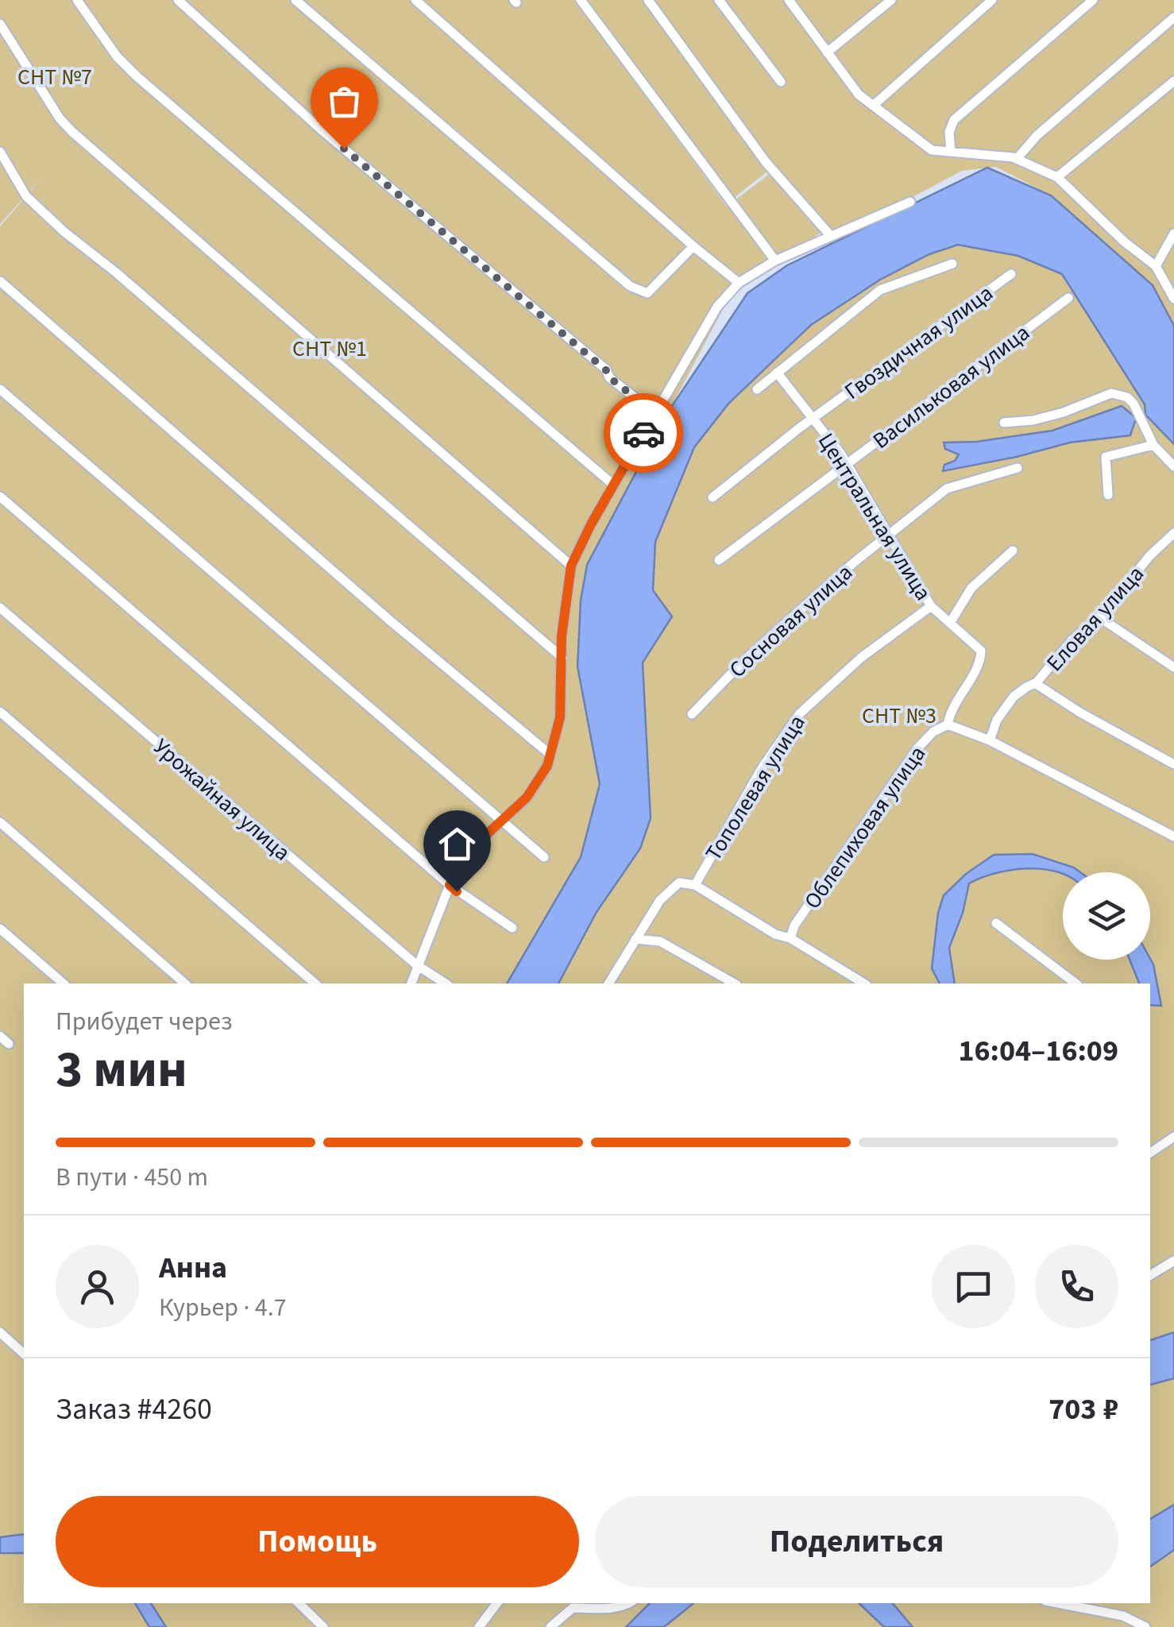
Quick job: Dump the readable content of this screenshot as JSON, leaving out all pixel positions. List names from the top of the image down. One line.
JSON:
{"streets":{"street":["Гвоздичная улица","Васильковая улица","Центральная улица","Еловая улица","Сосновая улица","Тополевая улица","Урожайная улица","Облепиховая улица"]},"crossings":[["Гвоздичная улица","Центральная улица"],["Васильковая улица","Центральная улица"],["Центральная улица","Сосновая улица"],["Центральная улица","Тополевая улица"],["Центральная улица","Облепиховая улица"]],"parks":["СНТ №7","СНТ №1","СНТ №3"],"page":{"heading":["3 мин","Прибудет через","16:04–16:09"],"panel":["Анна","Курьер · 4.7","Заказ #4260","703 ₽"],"bar":"В пути · 450 m","buttons":["Помощь","Поделиться"]}}
